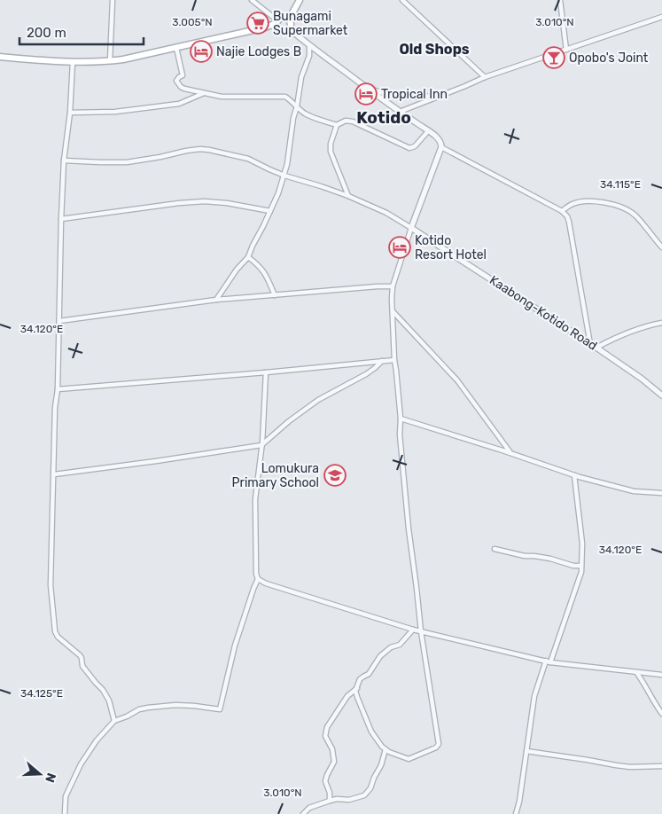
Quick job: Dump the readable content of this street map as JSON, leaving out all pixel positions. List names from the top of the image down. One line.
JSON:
{"streets":{"street":["Kaabong-Kotido Road"]},"districts":["Old Shops","Kotido"],"places":{"supermarket":["Bunagami Supermarket"],"hotel":["Najie Lodges B","Tropical Inn","Kotido Resort Hotel"],"bar":["Opobo's Joint"],"school or university":["Lomukura Primary School"]},"scale_bar":"200 m","north":"right","coordinates":["3.005°N","3.010°N","34.115°E","34.120°E","34.125°E"]}
